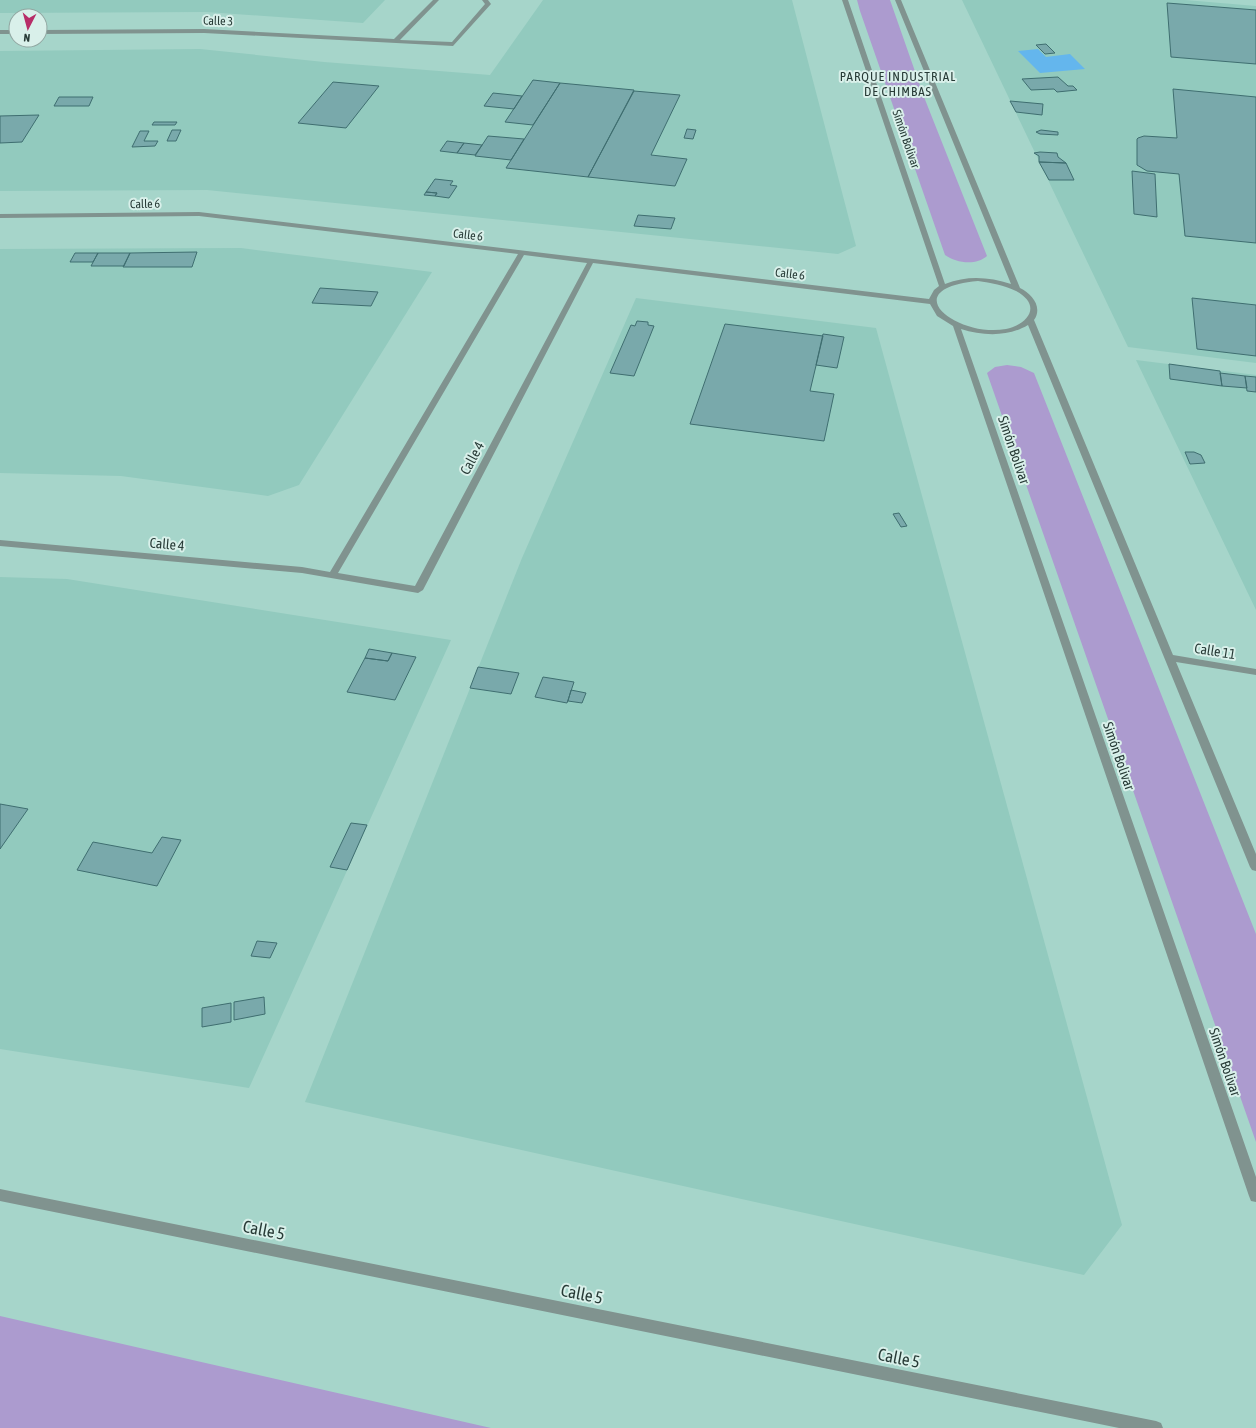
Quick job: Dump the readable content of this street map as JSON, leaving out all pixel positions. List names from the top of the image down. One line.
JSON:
{"streets":{"street":["Calle 3","Simón Bolivar","Calle 6","Calle 4","Calle 11","Calle 5"]},"crossings":[["Calle 6","Calle 4"]],"districts":["PARQUE INDUSTRIAL DE CHIMBAS"],"north":"bottom"}
